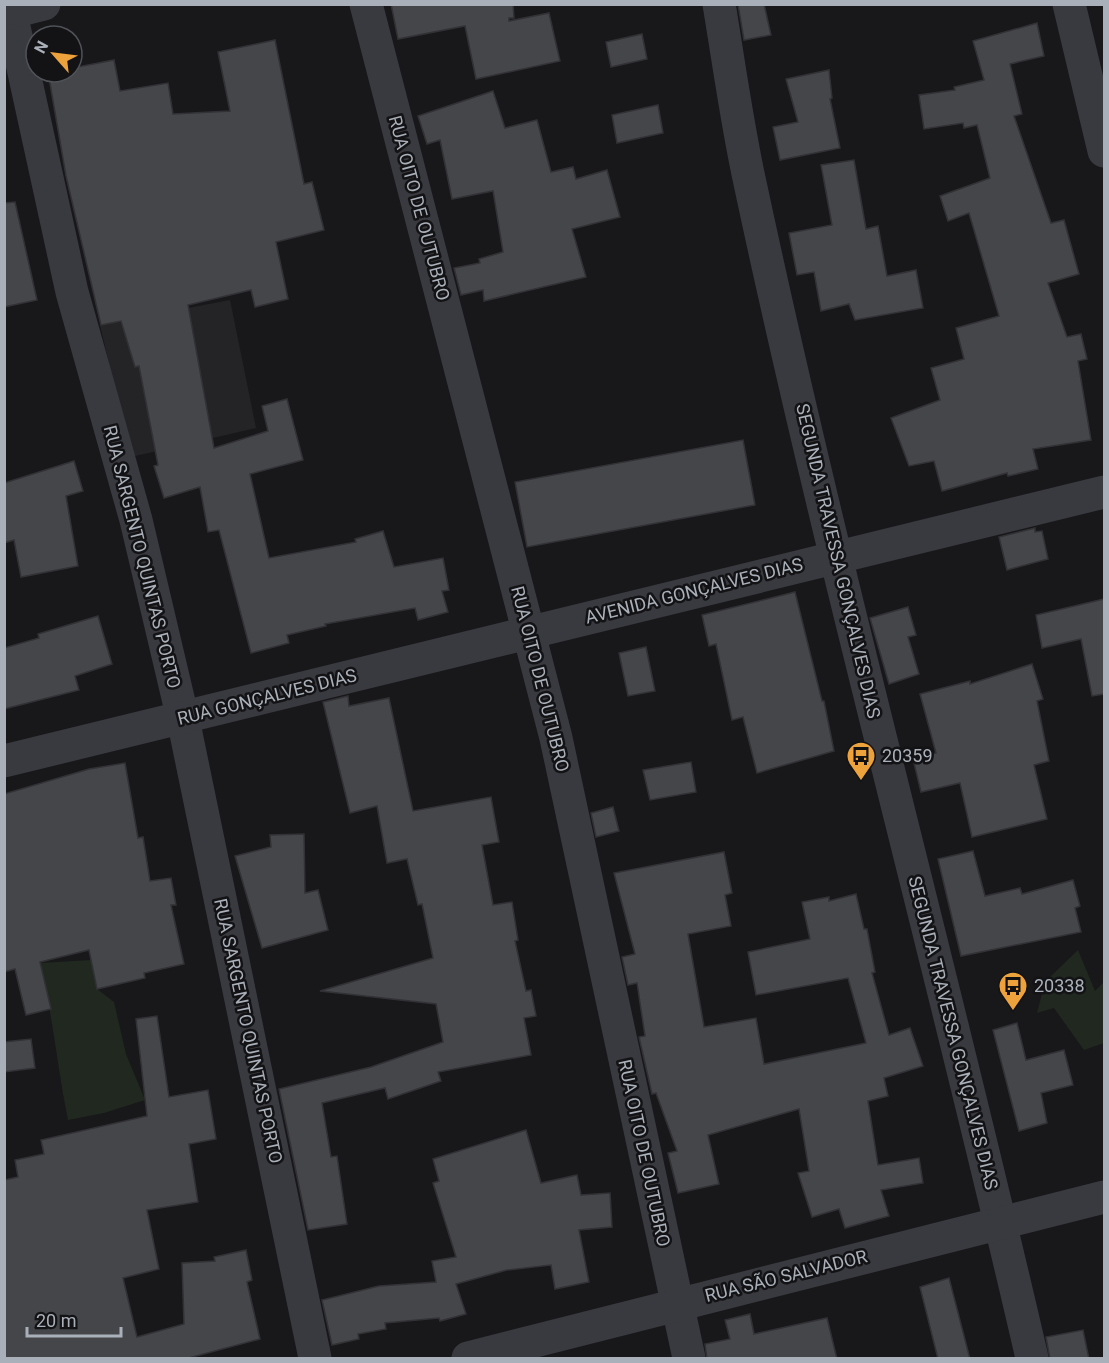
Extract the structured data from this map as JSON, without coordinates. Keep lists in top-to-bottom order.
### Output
{
  "streets": {
    "street": [
      "RUA OITO DE OUTUBRO",
      "RUA SARGENTO QUINTAS PORTO",
      "SEGUNDA TRAVESSA GONÇALVES DIAS",
      "AVENIDA GONÇALVES DIAS",
      "RUA GONÇALVES DIAS",
      "RUA SÃO SALVADOR"
    ]
  },
  "crossings": [
    ["RUA OITO DE OUTUBRO", "AVENIDA GONÇALVES DIAS"],
    ["RUA OITO DE OUTUBRO", "RUA GONÇALVES DIAS"],
    ["RUA OITO DE OUTUBRO", "RUA SÃO SALVADOR"],
    ["RUA SARGENTO QUINTAS PORTO", "RUA GONÇALVES DIAS"],
    ["SEGUNDA TRAVESSA GONÇALVES DIAS", "AVENIDA GONÇALVES DIAS"],
    ["SEGUNDA TRAVESSA GONÇALVES DIAS", "RUA SÃO SALVADOR"],
    ["AVENIDA GONÇALVES DIAS", "RUA GONÇALVES DIAS"]
  ],
  "places": {
    "bus stop": ["20359", "20338"]
  },
  "scale_bar": "20 m",
  "north": "top left"
}
